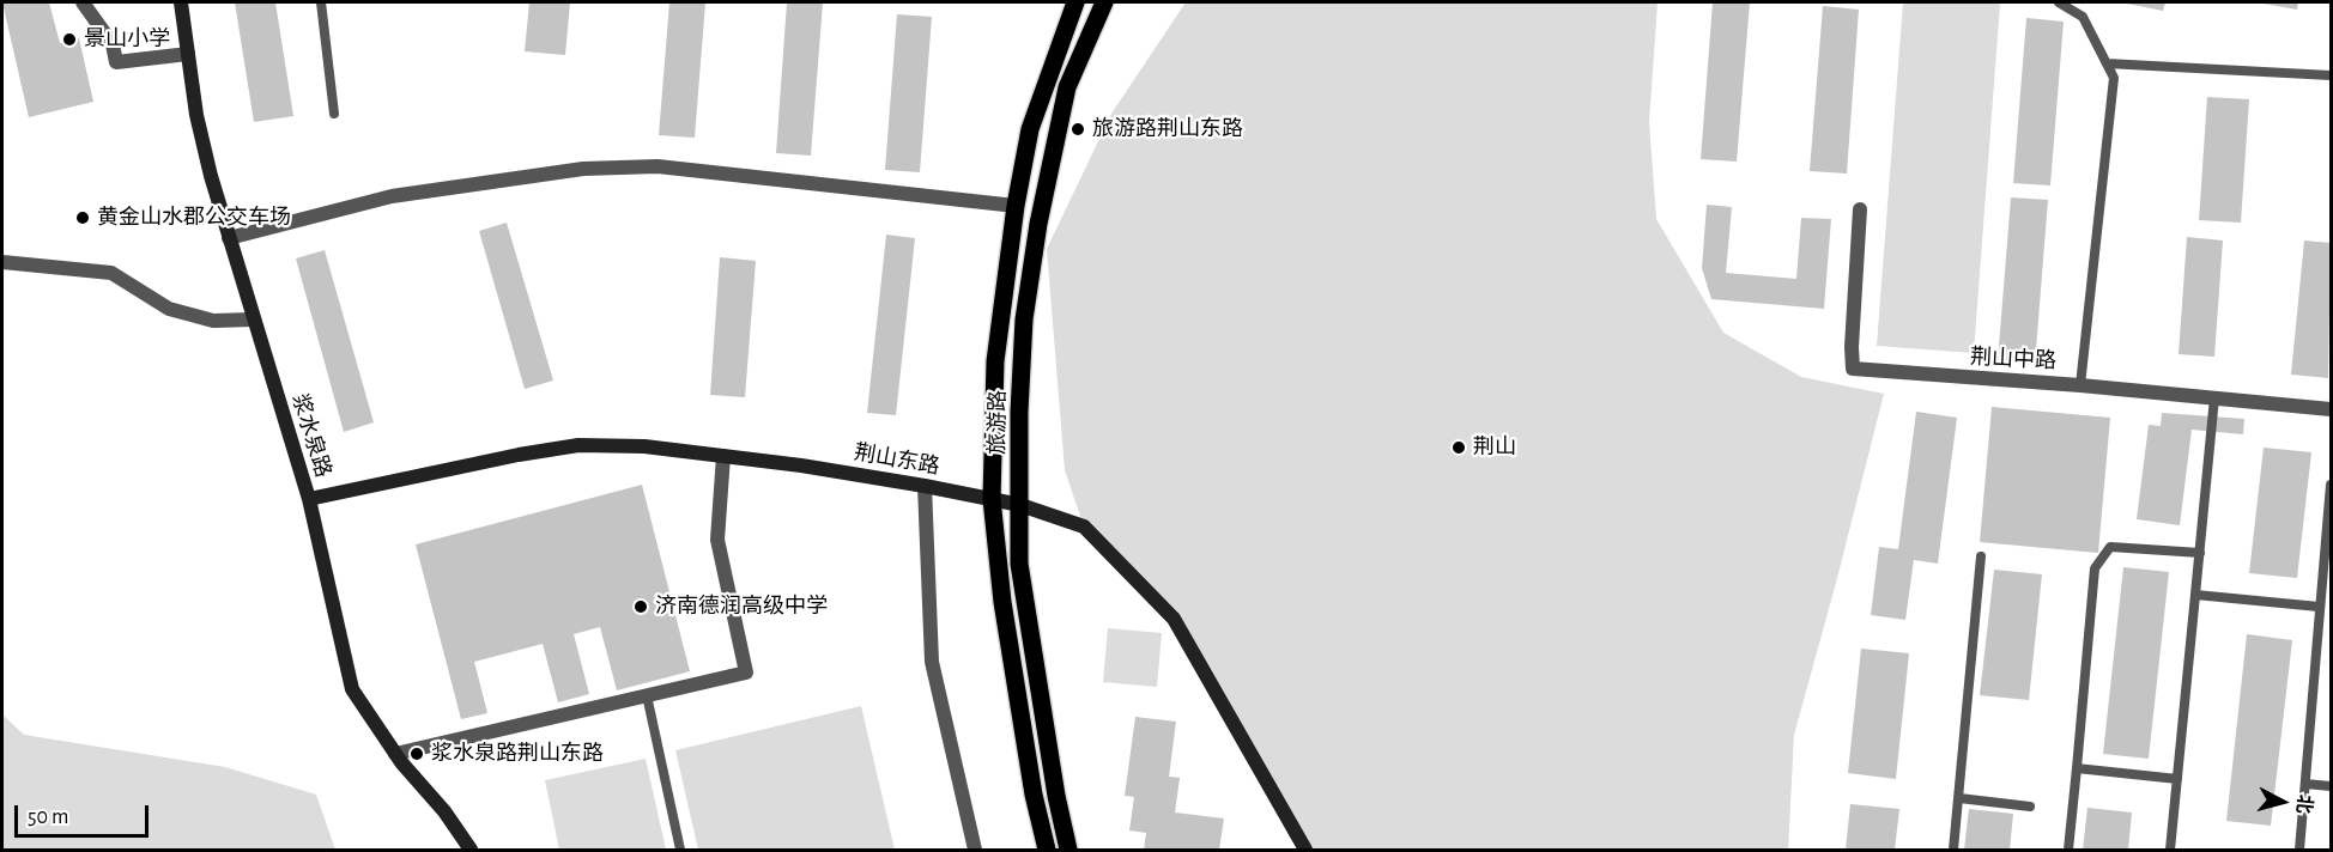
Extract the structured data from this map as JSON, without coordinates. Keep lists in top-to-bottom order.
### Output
{
  "streets": {
    "main road": ["旅游路"],
    "street": ["荆山中路", "浆水泉路", "荆山东路"]
  },
  "crossings": [
    ["旅游路", "荆山东路"],
    ["浆水泉路", "荆山东路"]
  ],
  "places": [
    "景山小学",
    "旅游路荆山东路",
    "黄金山水郡公交车场",
    "荆山",
    "济南德润高级中学",
    "浆水泉路荆山东路"
  ],
  "scale_bar": "50 m",
  "north": "right"
}
